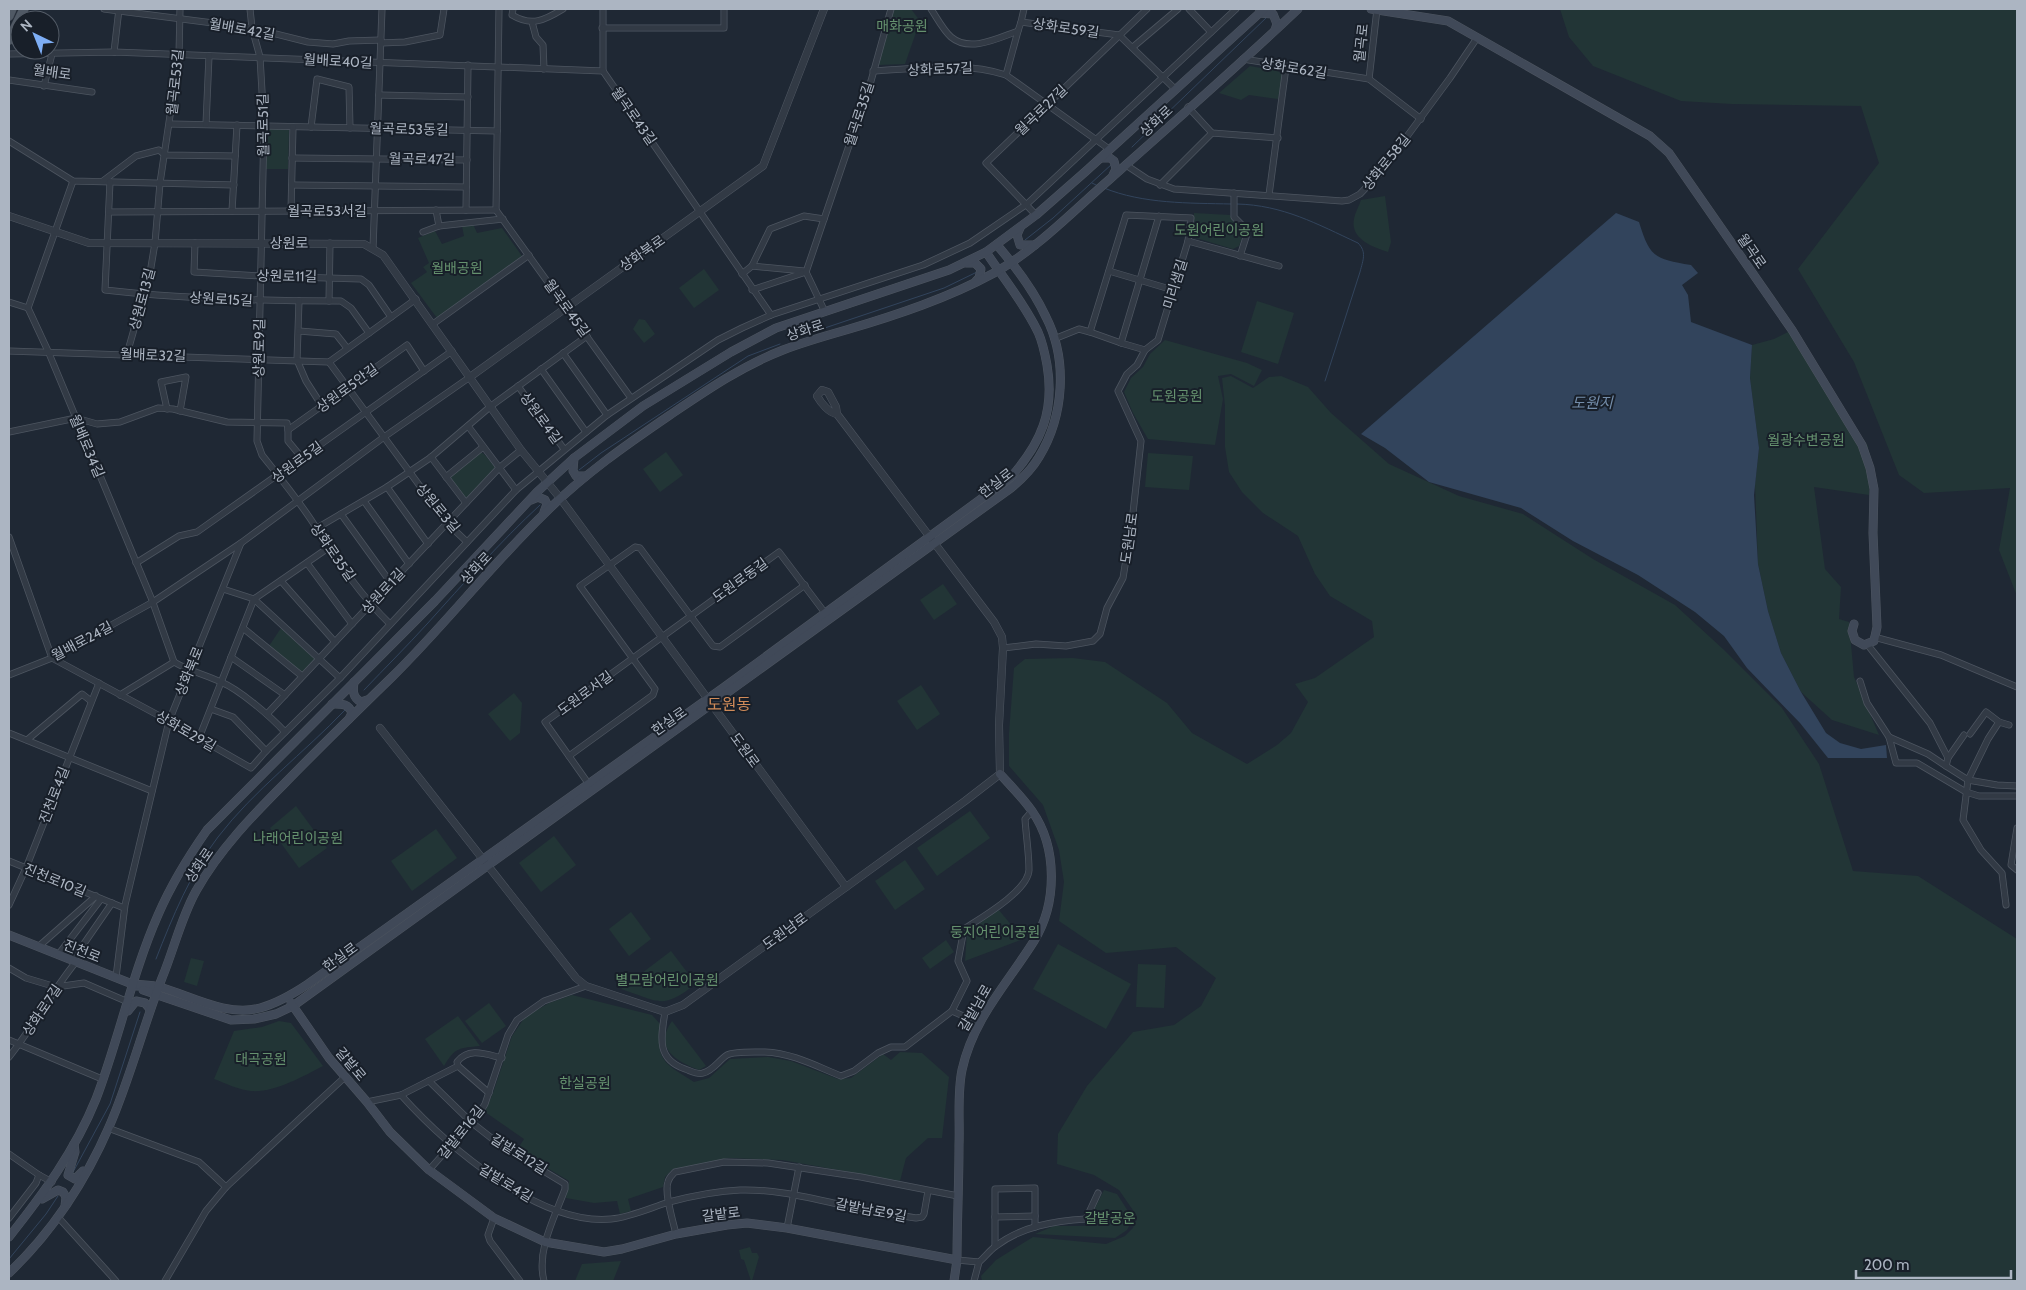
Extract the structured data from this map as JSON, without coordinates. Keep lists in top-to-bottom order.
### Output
{
  "streets": {
    "main road": [
      "월곡로",
      "상화로",
      "한실로",
      "진천로",
      "갈밭남로",
      "갈밭로"
    ],
    "street": [
      "상화로59길",
      "월배로42길",
      "월배로40길",
      "상화로62길",
      "상화로57길",
      "월배로",
      "월곡로53길",
      "월곡로27길",
      "월곡로35길",
      "월곡로43길",
      "월곡로51길",
      "월곡로53동길",
      "월곡로47길",
      "상화로58길",
      "월곡로53서길",
      "상원로",
      "상화북로",
      "상원로11길",
      "미리샘길",
      "상원로13길",
      "상원로15길",
      "월곡로45길",
      "상원로9길",
      "월배로32길",
      "상원로5안길",
      "상원로4길",
      "월배로34길",
      "상원로5길",
      "상원로3길",
      "도원남로",
      "상화로35길",
      "도원로동길",
      "상원로1길",
      "월배로24길",
      "도원로서길",
      "상화로29길",
      "도원로",
      "진천로4길",
      "진천로10길",
      "상화로7길",
      "갈밭로16길",
      "갈밭로12길",
      "갈밭로4길",
      "갈밭남로9길"
    ]
  },
  "crossings": [
    ["상화로59길", "월곡로27길"],
    ["상화로59길", "상화로"],
    ["월배로42길", "월곡로53길"],
    ["월배로42길", "월곡로51길"],
    ["월배로42길", "월곡로47길"],
    ["월곡로", "상화로62길"],
    ["월곡로", "상화로58길"],
    ["월배로40길", "월곡로53길"],
    ["월배로40길", "월곡로43길"],
    ["월배로40길", "월곡로51길"],
    ["월배로40길", "월곡로47길"],
    ["상화로62길", "상화로"],
    ["상화로62길", "상화로58길"],
    ["상화로57길", "월곡로27길"],
    ["상화로57길", "월곡로35길"],
    ["상화로57길", "상화로"],
    ["월곡로53길", "월곡로53동길"],
    ["월곡로53길", "월곡로53서길"],
    ["월곡로53길", "상원로"],
    ["월곡로53길", "상원로13길"],
    ["월곡로27길", "상화로"],
    ["월곡로43길", "상화북로"],
    ["상화로", "상화로58길"],
    ["상화로", "한실로"],
    ["상화로", "도원로"],
    ["상화로", "진천로"],
    ["월곡로51길", "월곡로53동길"],
    ["월곡로51길", "월곡로53서길"],
    ["월곡로51길", "상원로"],
    ["월곡로51길", "상원로9길"],
    ["월곡로53동길", "월곡로47길"],
    ["월곡로53동길", "월곡로53서길"],
    ["월곡로47길", "월곡로53서길"],
    ["월곡로47길", "상원로"],
    ["월곡로53서길", "월곡로45길"],
    ["상원로", "상원로11길"],
    ["상원로", "상원로13길"],
    ["상원로", "상원로15길"],
    ["상원로", "상원로9길"],
    ["상화북로", "월곡로45길"],
    ["상화북로", "상원로9길"],
    ["상화북로", "상화로35길"],
    ["상화북로", "월배로24길"],
    ["상화북로", "상화로29길"],
    ["상화북로", "진천로10길"],
    ["상화북로", "진천로"],
    ["상원로11길", "상원로9길"],
    ["미리샘길", "도원남로"],
    ["상원로13길", "상원로15길"],
    ["상원로13길", "월배로32길"],
    ["상원로15길", "상원로9길"],
    ["월곡로45길", "상원로4길"],
    ["상원로9길", "월배로32길"],
    ["상원로9길", "상원로5길"],
    ["상원로9길", "상화로35길"],
    ["월배로32길", "월배로34길"],
    ["상원로5안길", "상원로5길"],
    ["상원로4길", "상원로3길"],
    ["월배로34길", "상원로5길"],
    ["월배로34길", "월배로24길"],
    ["한실로", "도원로동길"],
    ["한실로", "도원로서길"],
    ["한실로", "도원로"],
    ["한실로", "진천로"],
    ["한실로", "갈밭로"],
    ["상원로3길", "상화로35길"],
    ["상원로3길", "상원로1길"],
    ["도원남로", "도원로"],
    ["도원남로", "갈밭남로"],
    ["상화로35길", "상원로1길"],
    ["도원로동길", "도원로서길"],
    ["도원로동길", "도원로"],
    ["월배로24길", "상화로29길"],
    ["도원로서길", "도원로"],
    ["상화로29길", "진천로4길"],
    ["진천로4길", "진천로10길"],
    ["진천로10길", "진천로"],
    ["진천로", "상화로7길"],
    ["갈밭남로", "갈밭로"],
    ["갈밭로", "갈밭로16길"],
    ["갈밭로", "갈밭로12길"],
    ["갈밭로16길", "갈밭로12길"],
    ["갈밭로16길", "갈밭로4길"],
    ["갈밭로12길", "갈밭로4길"],
    ["갈밭로4길", "갈밭남로9길"]
  ],
  "districts": ["도원동"],
  "water": ["도원지"],
  "parks": [
    "매화공원",
    "도원어린이공원",
    "월배공원",
    "도원공원",
    "월광수변공원",
    "나래어린이공원",
    "둥지어린이공원",
    "별모람어린이공원",
    "대곡공원",
    "한실공원",
    "갈밭공운"
  ],
  "scale_bar": "200 m",
  "north": "top left"
}
